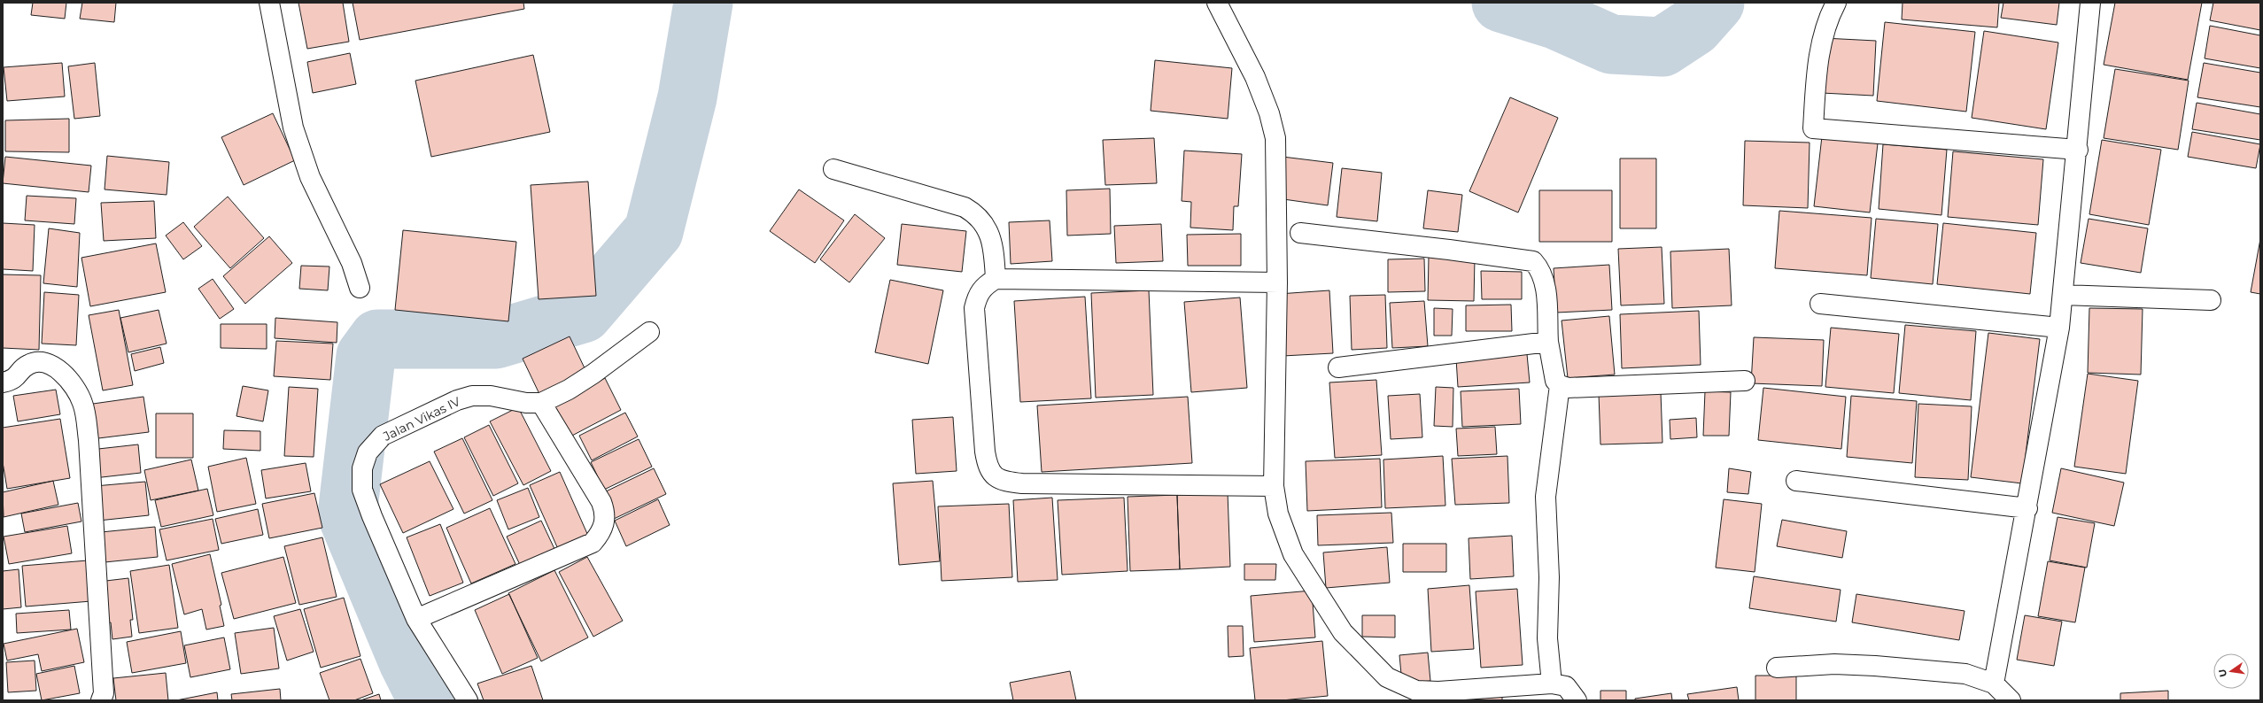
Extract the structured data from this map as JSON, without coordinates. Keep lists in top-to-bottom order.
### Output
{
  "streets": {
    "street": ["Jalan Vikas IV"]
  },
  "north": "left"
}
